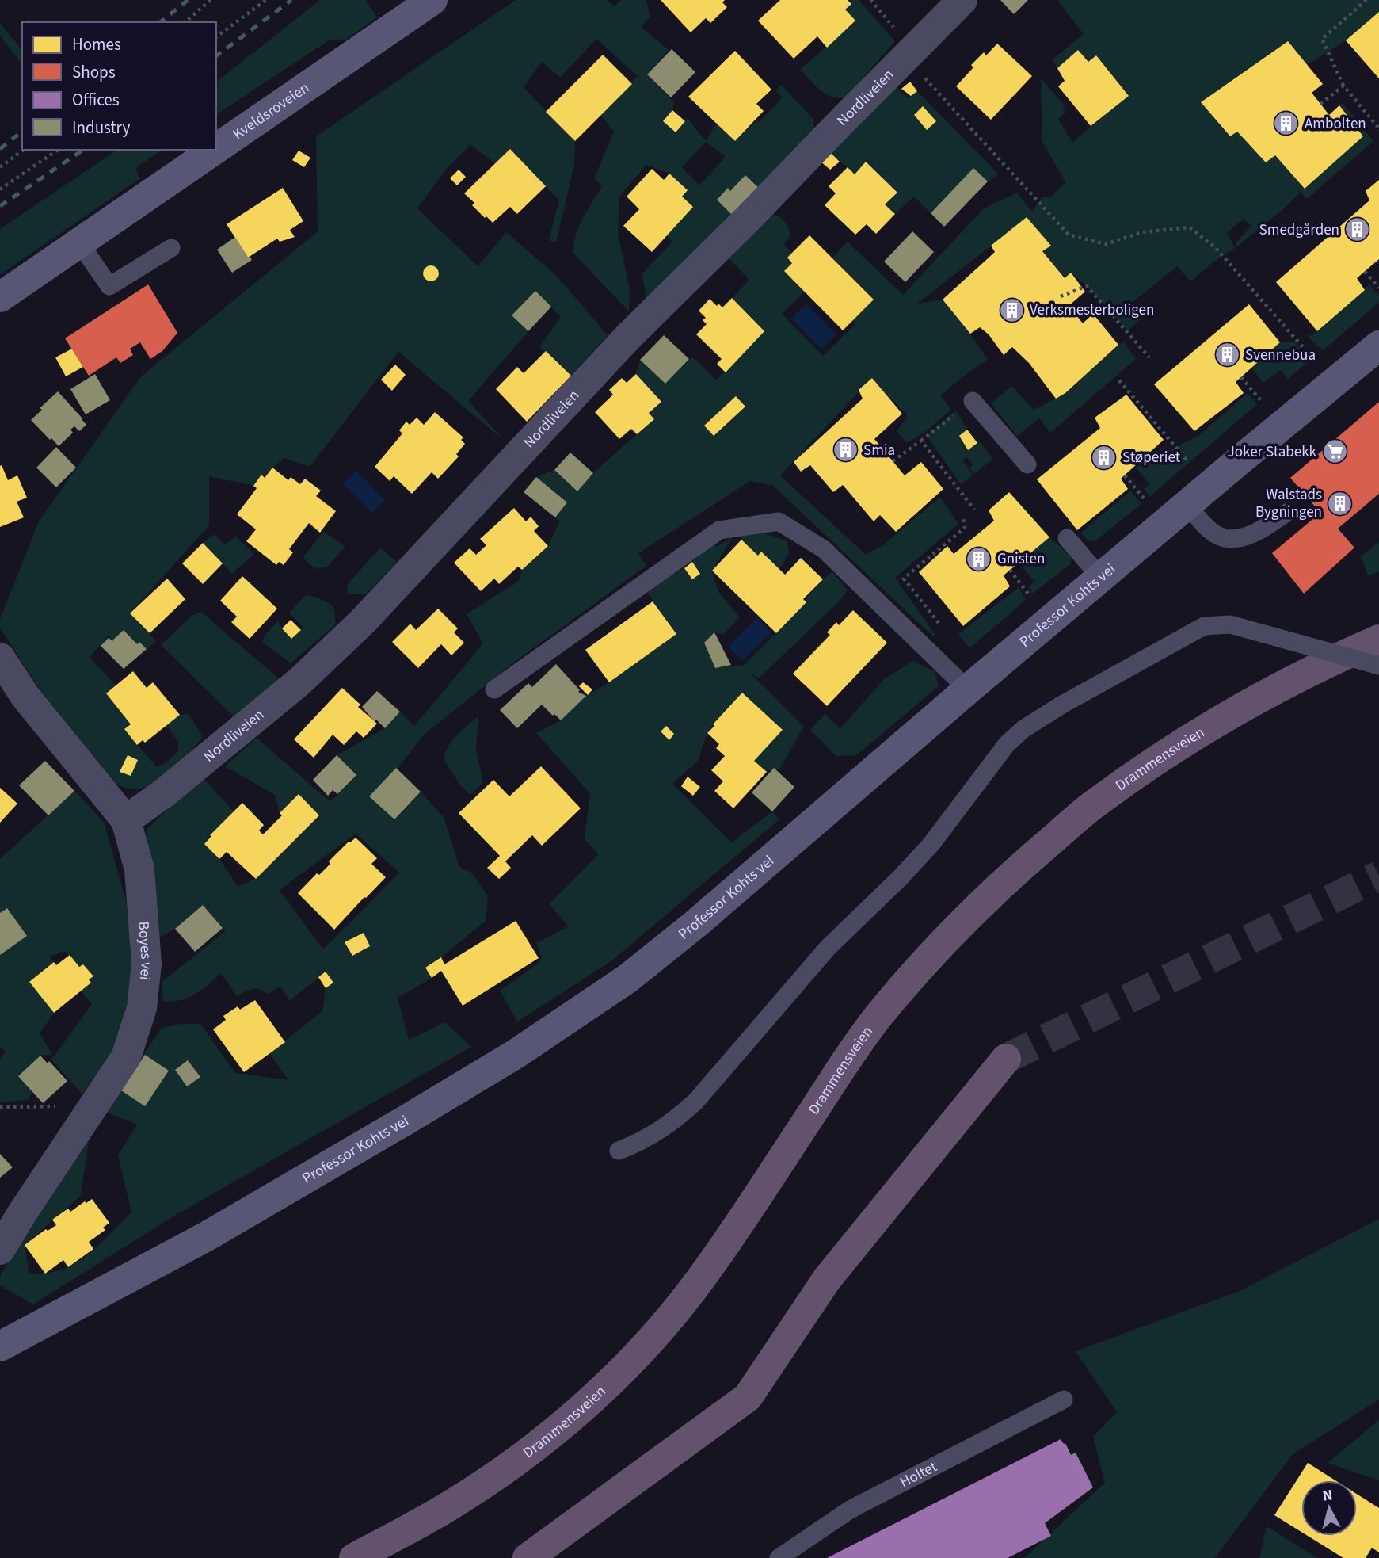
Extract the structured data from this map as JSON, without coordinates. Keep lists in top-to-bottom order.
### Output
{
  "streets": {
    "highway": ["Drammensveien"],
    "main road": ["Kveldsroveien", "Professor Kohts vei"],
    "street": ["Nordliveien", "Boyes vei"],
    "lane": ["Holtet"]
  },
  "crossings": [
    ["Nordliveien", "Boyes vei"]
  ],
  "places": {
    "building": [
      "Ambolten",
      "Smedgården",
      "Verksmesterboligen",
      "Svennebua",
      "Smia",
      "Støperiet",
      "Walstads Bygningen",
      "Gnisten"
    ],
    "supermarket": ["Joker Stabekk"]
  },
  "legend": [
    "Homes",
    "Shops",
    "Offices",
    "Industry"
  ],
  "north": "top"
}
